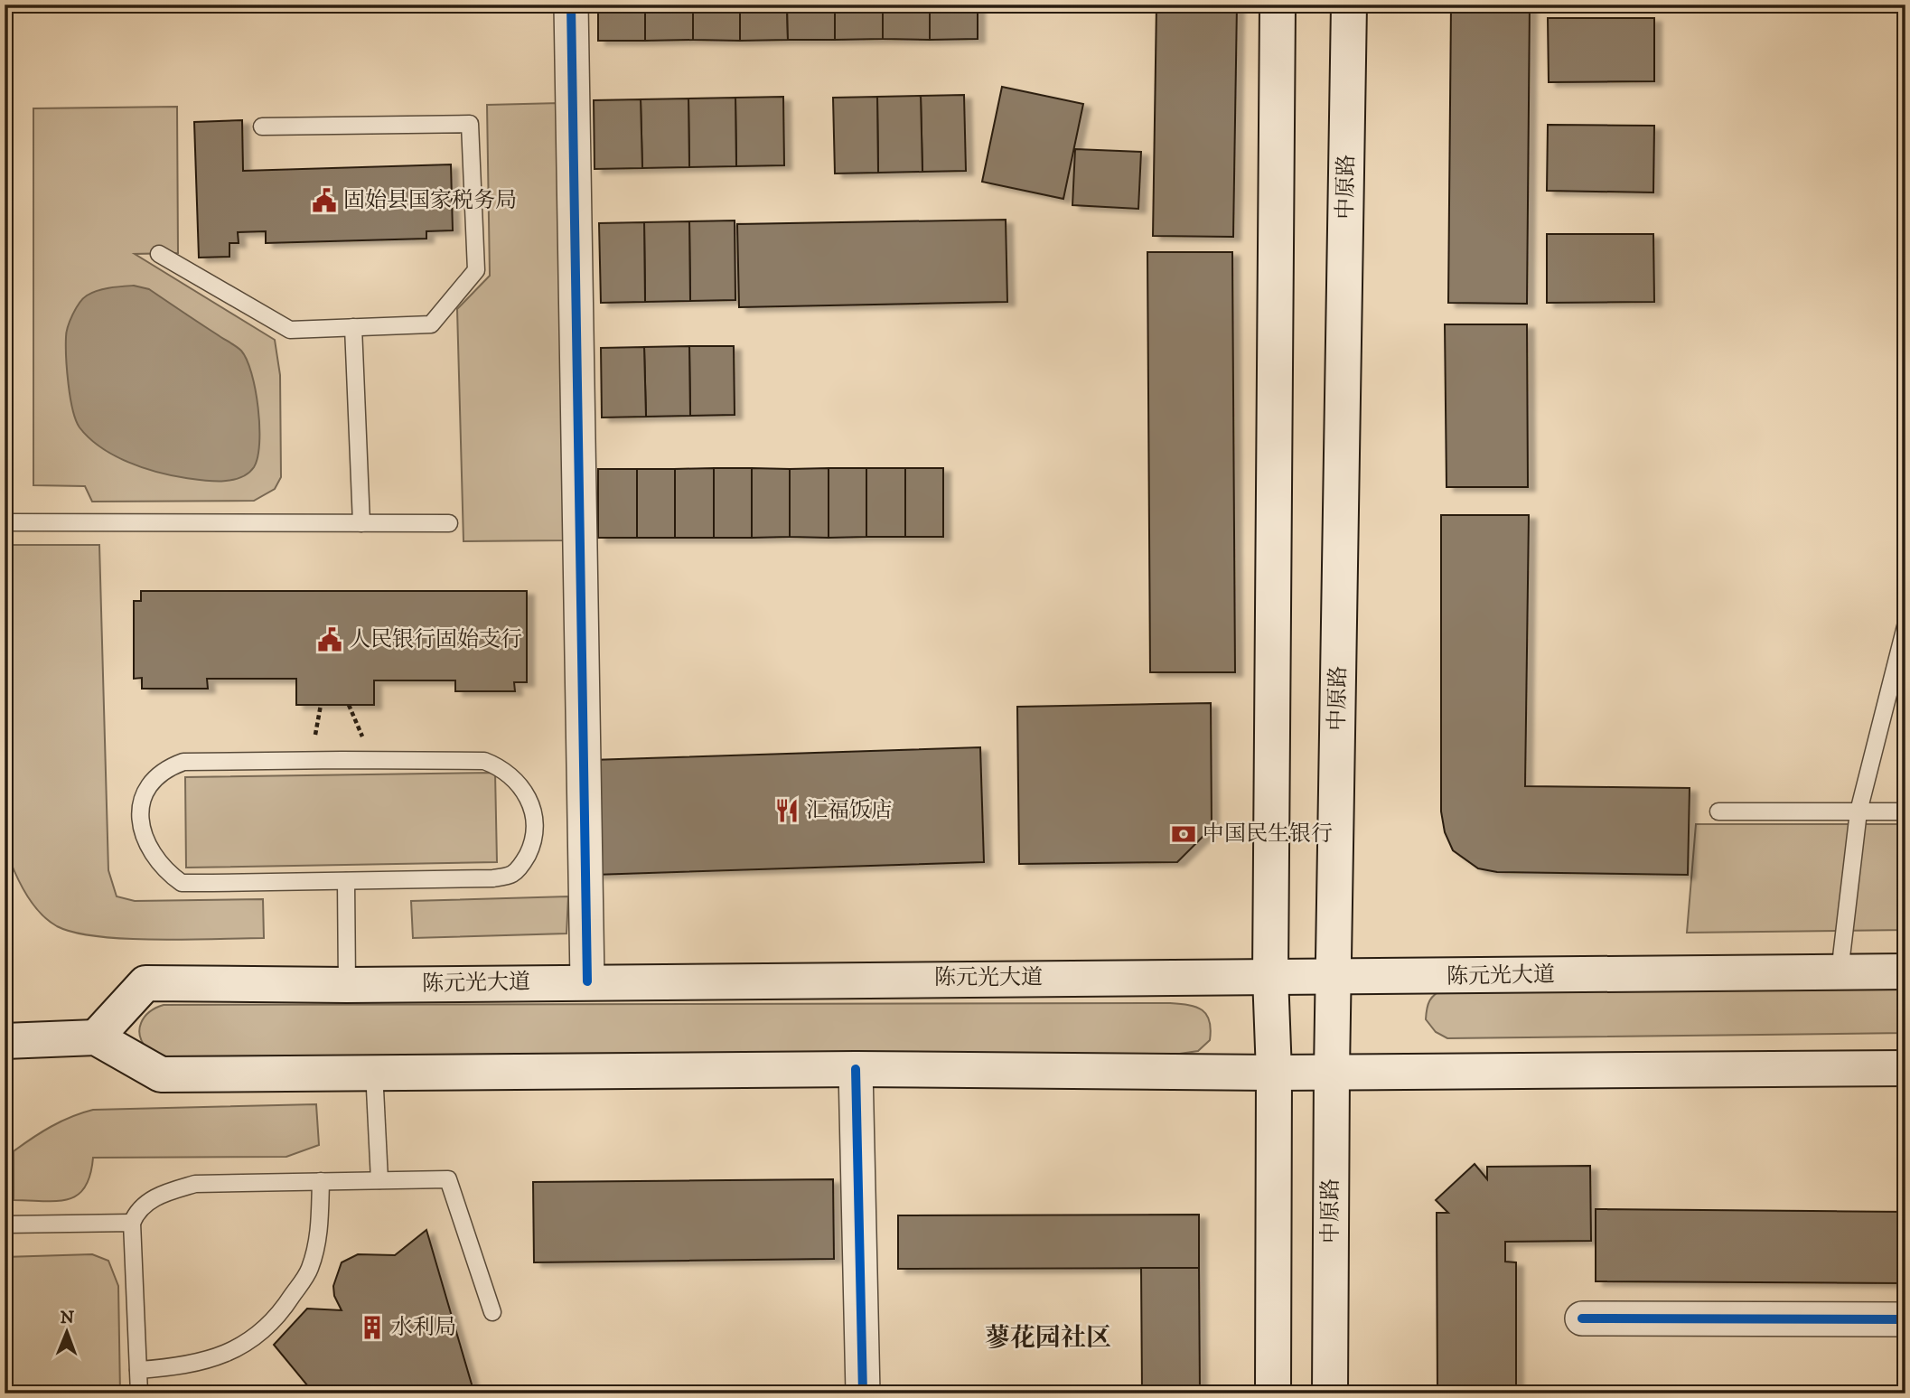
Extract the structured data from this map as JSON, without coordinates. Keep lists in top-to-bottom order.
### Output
{
  "streets": {
    "main road": ["中原路", "陈元光大道"]
  },
  "crossings": [
    ["中原路", "陈元光大道"]
  ],
  "districts": ["蓼花园社区"],
  "places": {
    "public building": ["固始县国家税务局", "人民银行固始支行"],
    "restaurant": ["汇福饭店"],
    "bank": ["中国民生银行"],
    "building": ["水利局"]
  },
  "north": "top"
}
